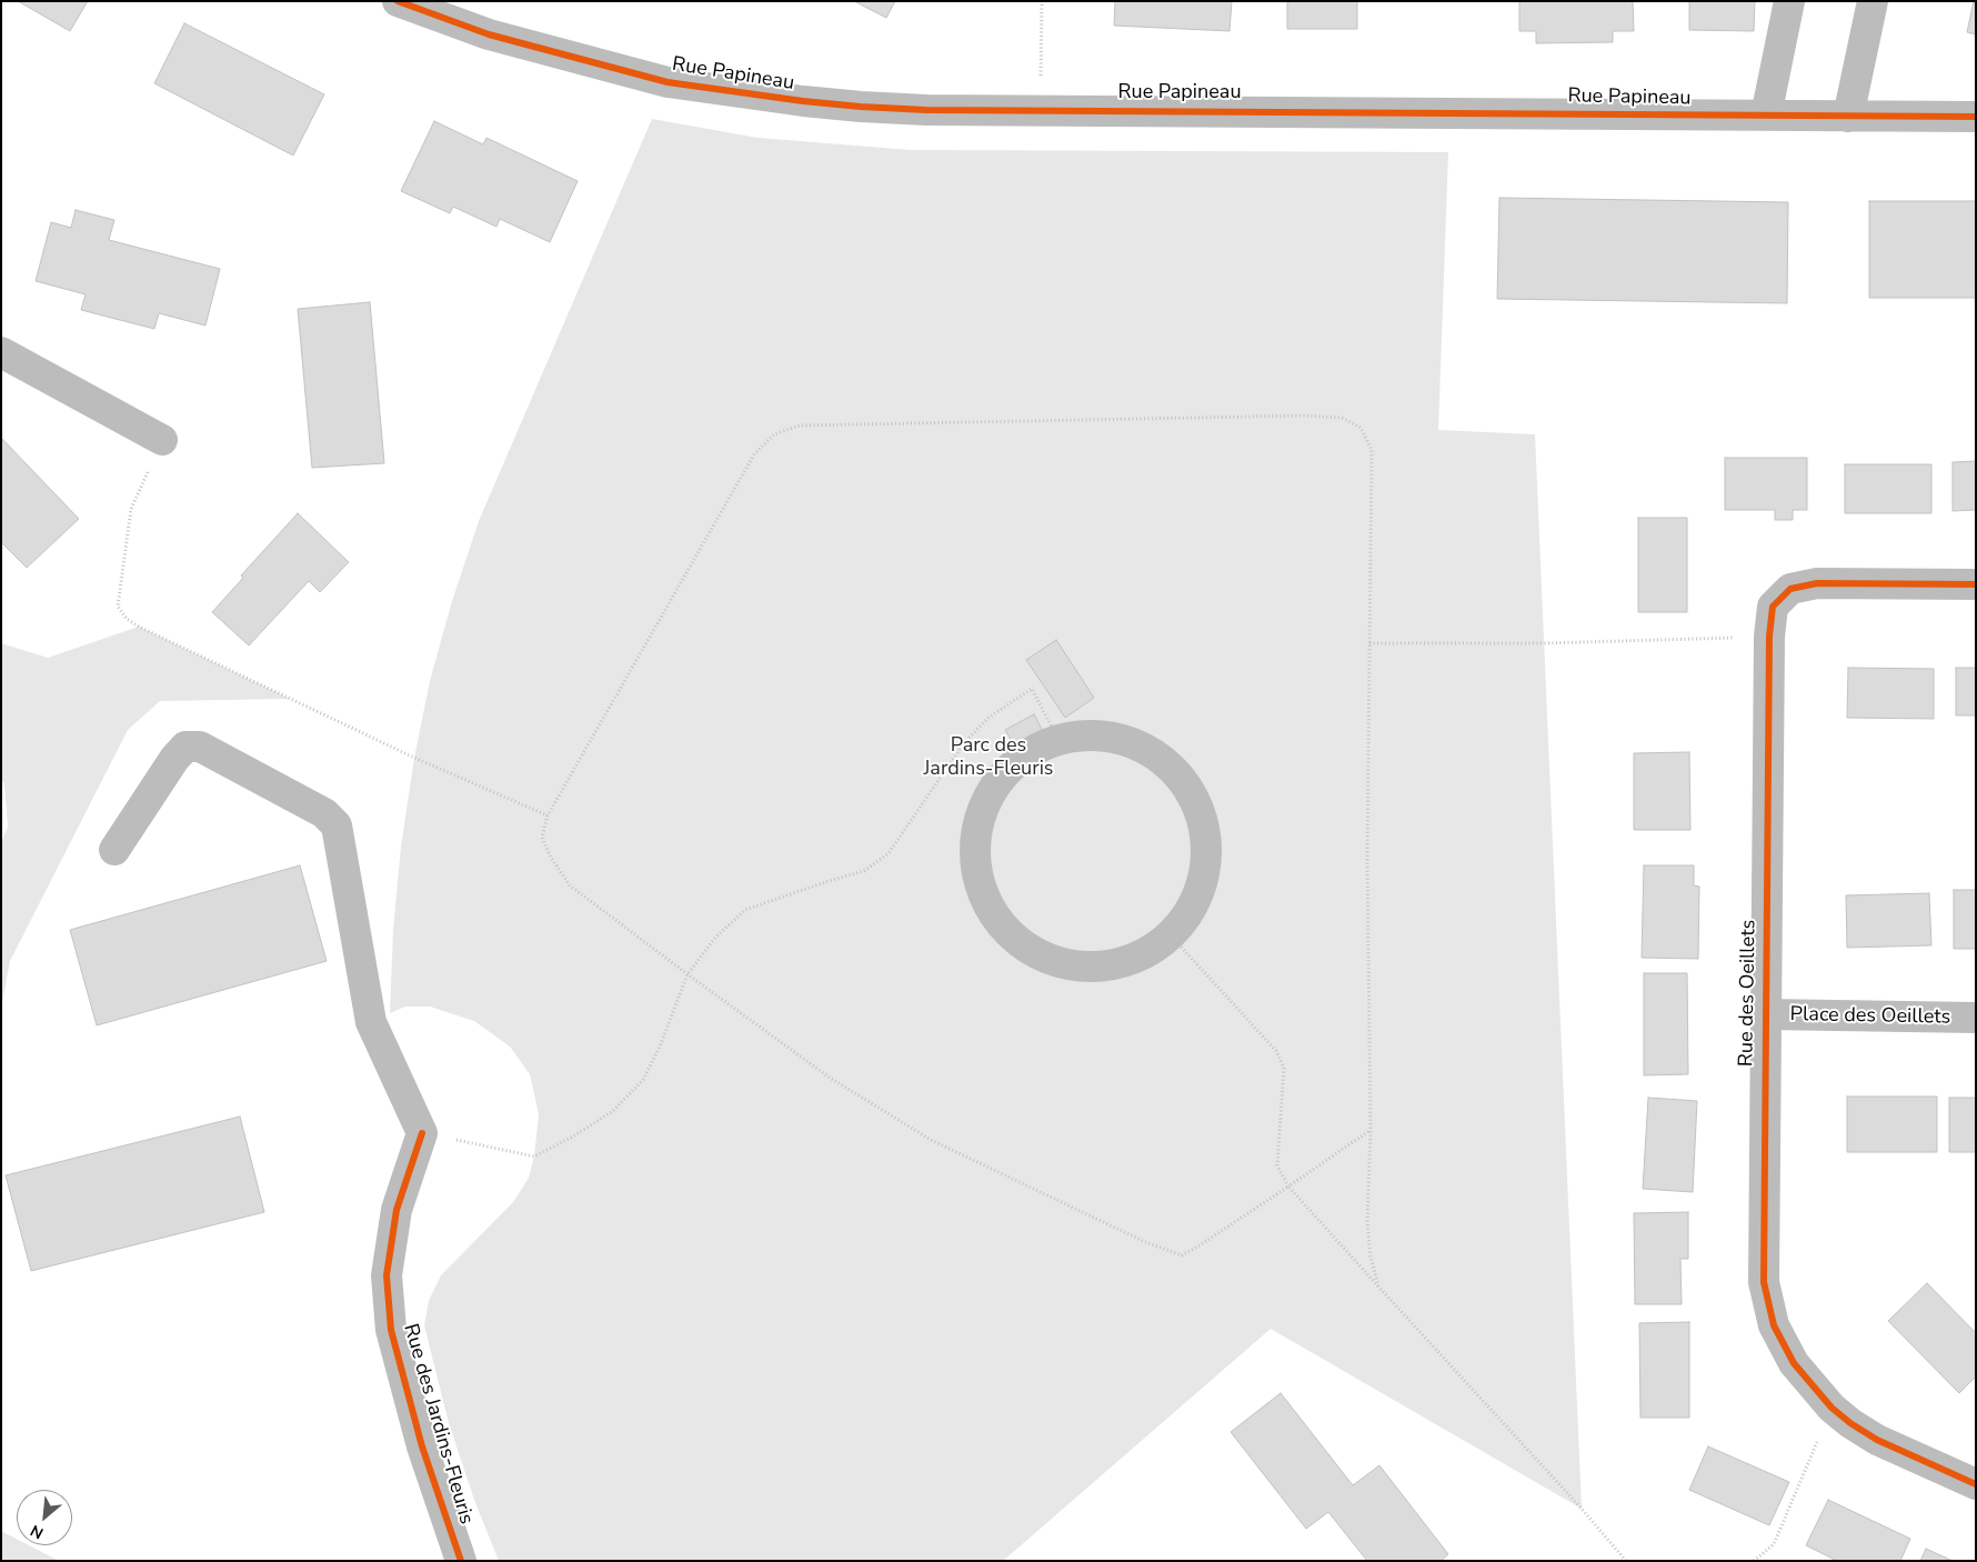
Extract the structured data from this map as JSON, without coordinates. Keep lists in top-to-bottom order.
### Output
{
  "streets": {
    "street": [
      "Rue Papineau",
      "Rue des Oeillets",
      "Place des Oeillets",
      "Rue des Jardins-Fleuris"
    ]
  },
  "crossings": [
    ["Rue des Oeillets", "Place des Oeillets"]
  ],
  "parks": ["Parc des Jardins-Fleuris"],
  "north": "bottom left"
}
